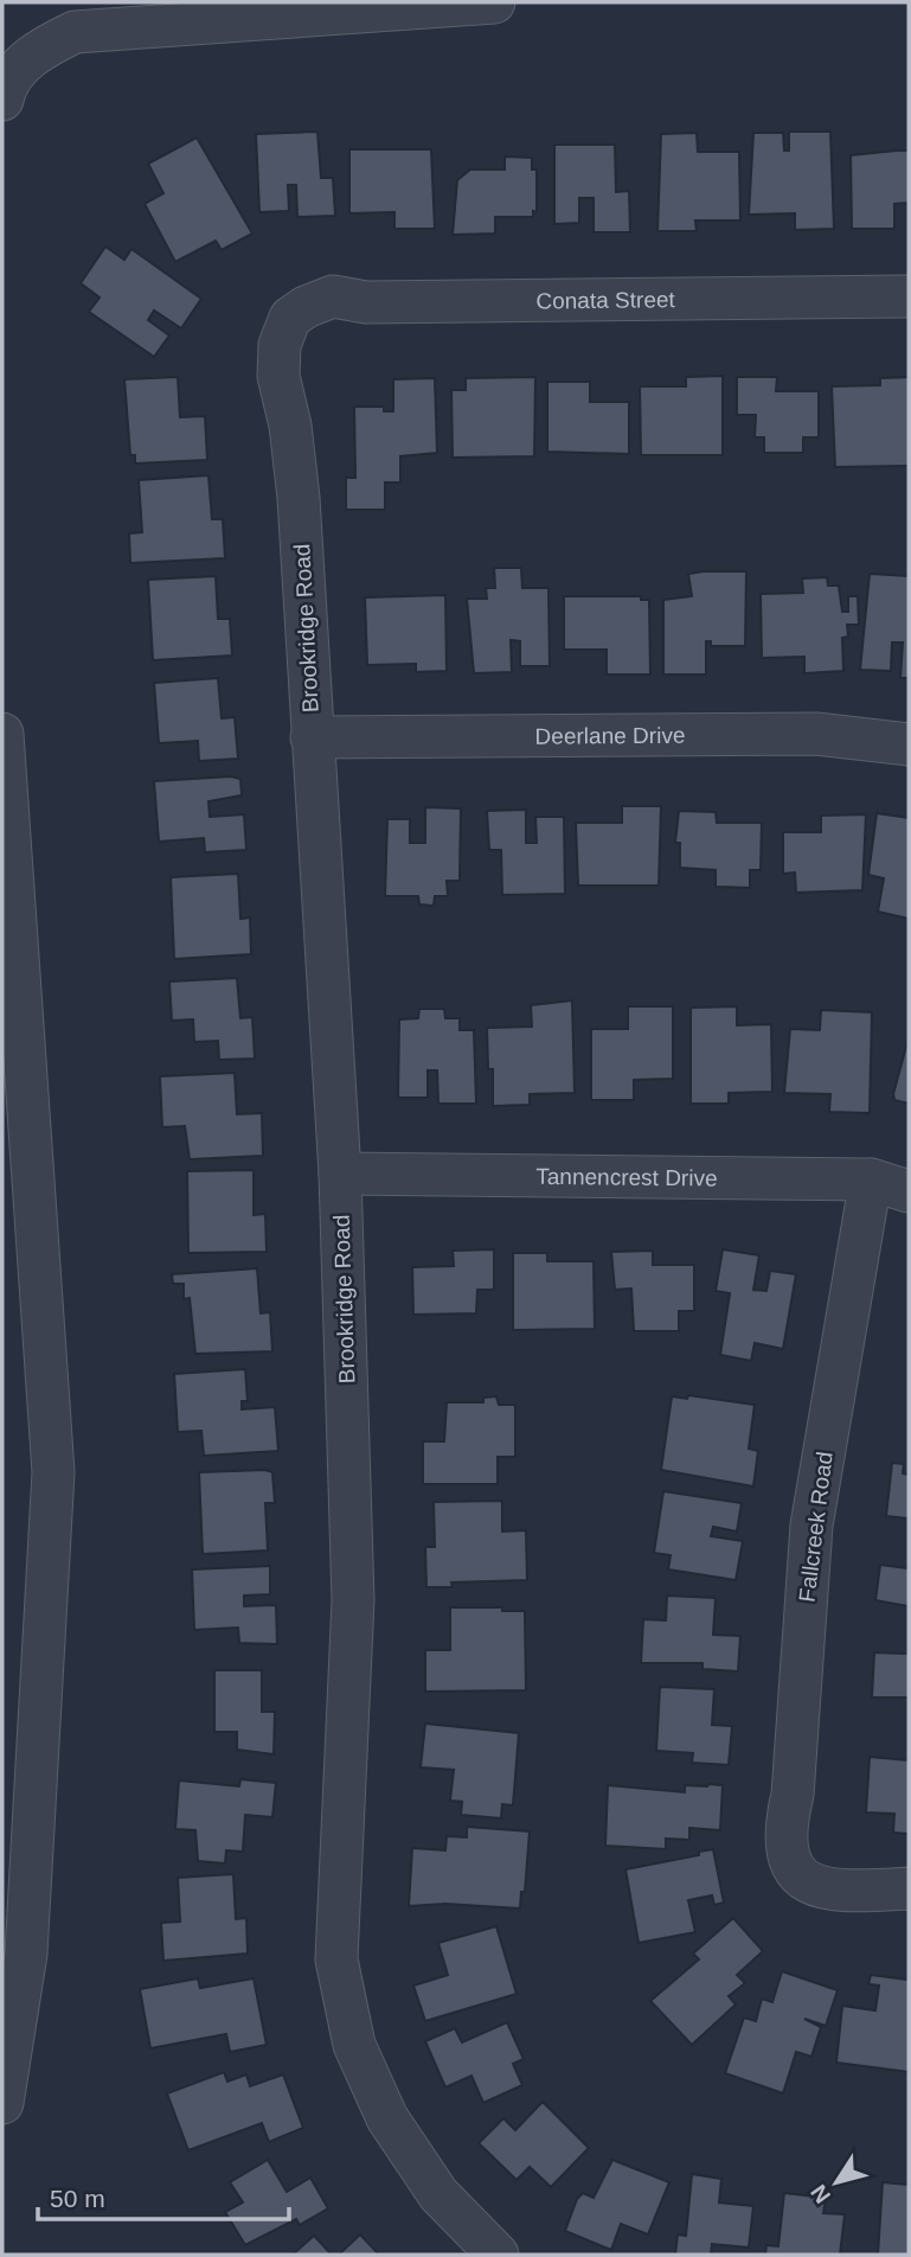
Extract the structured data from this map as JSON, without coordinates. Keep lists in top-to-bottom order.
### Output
{
  "streets": {
    "street": [
      "Conata Street",
      "Brookridge Road",
      "Deerlane Drive",
      "Tannencrest Drive",
      "Fallcreek Road"
    ]
  },
  "crossings": [
    ["Conata Street", "Brookridge Road"],
    ["Brookridge Road", "Deerlane Drive"],
    ["Brookridge Road", "Tannencrest Drive"],
    ["Tannencrest Drive", "Fallcreek Road"]
  ],
  "scale_bar": "50 m",
  "north": "bottom left"
}
